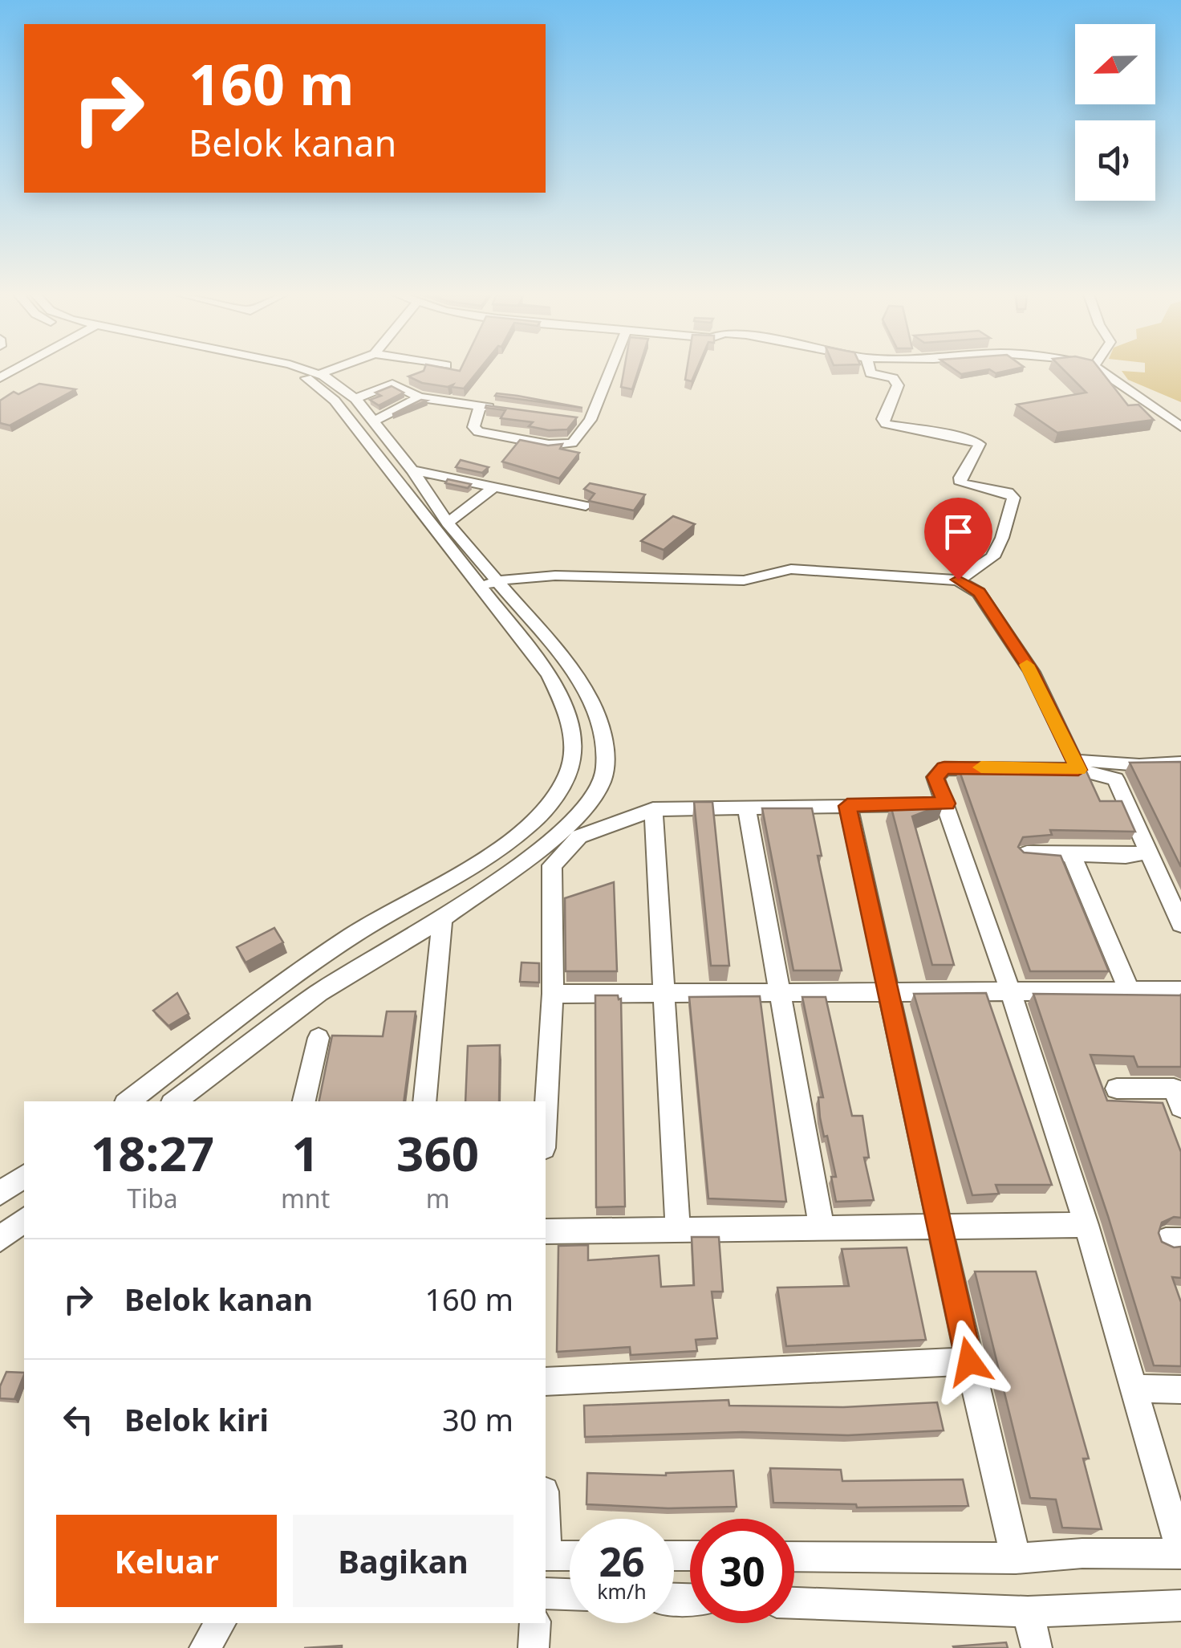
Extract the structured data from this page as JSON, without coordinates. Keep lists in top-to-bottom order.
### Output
{
  "north": "left",
  "page": {
    "turn": ["160 m", "Belok kanan"],
    "eta": [
      "18:27",
      "Tiba",
      "1",
      "mnt",
      "360",
      "m"
    ],
    "list": [
      {
        "name": "Belok kanan",
        "value": "160 m"
      },
      {
        "name": "Belok kiri",
        "value": "30 m"
      }
    ],
    "buttons": ["Keluar", "Bagikan"],
    "speed": "26 km/h",
    "limit": "30"
  }
}
